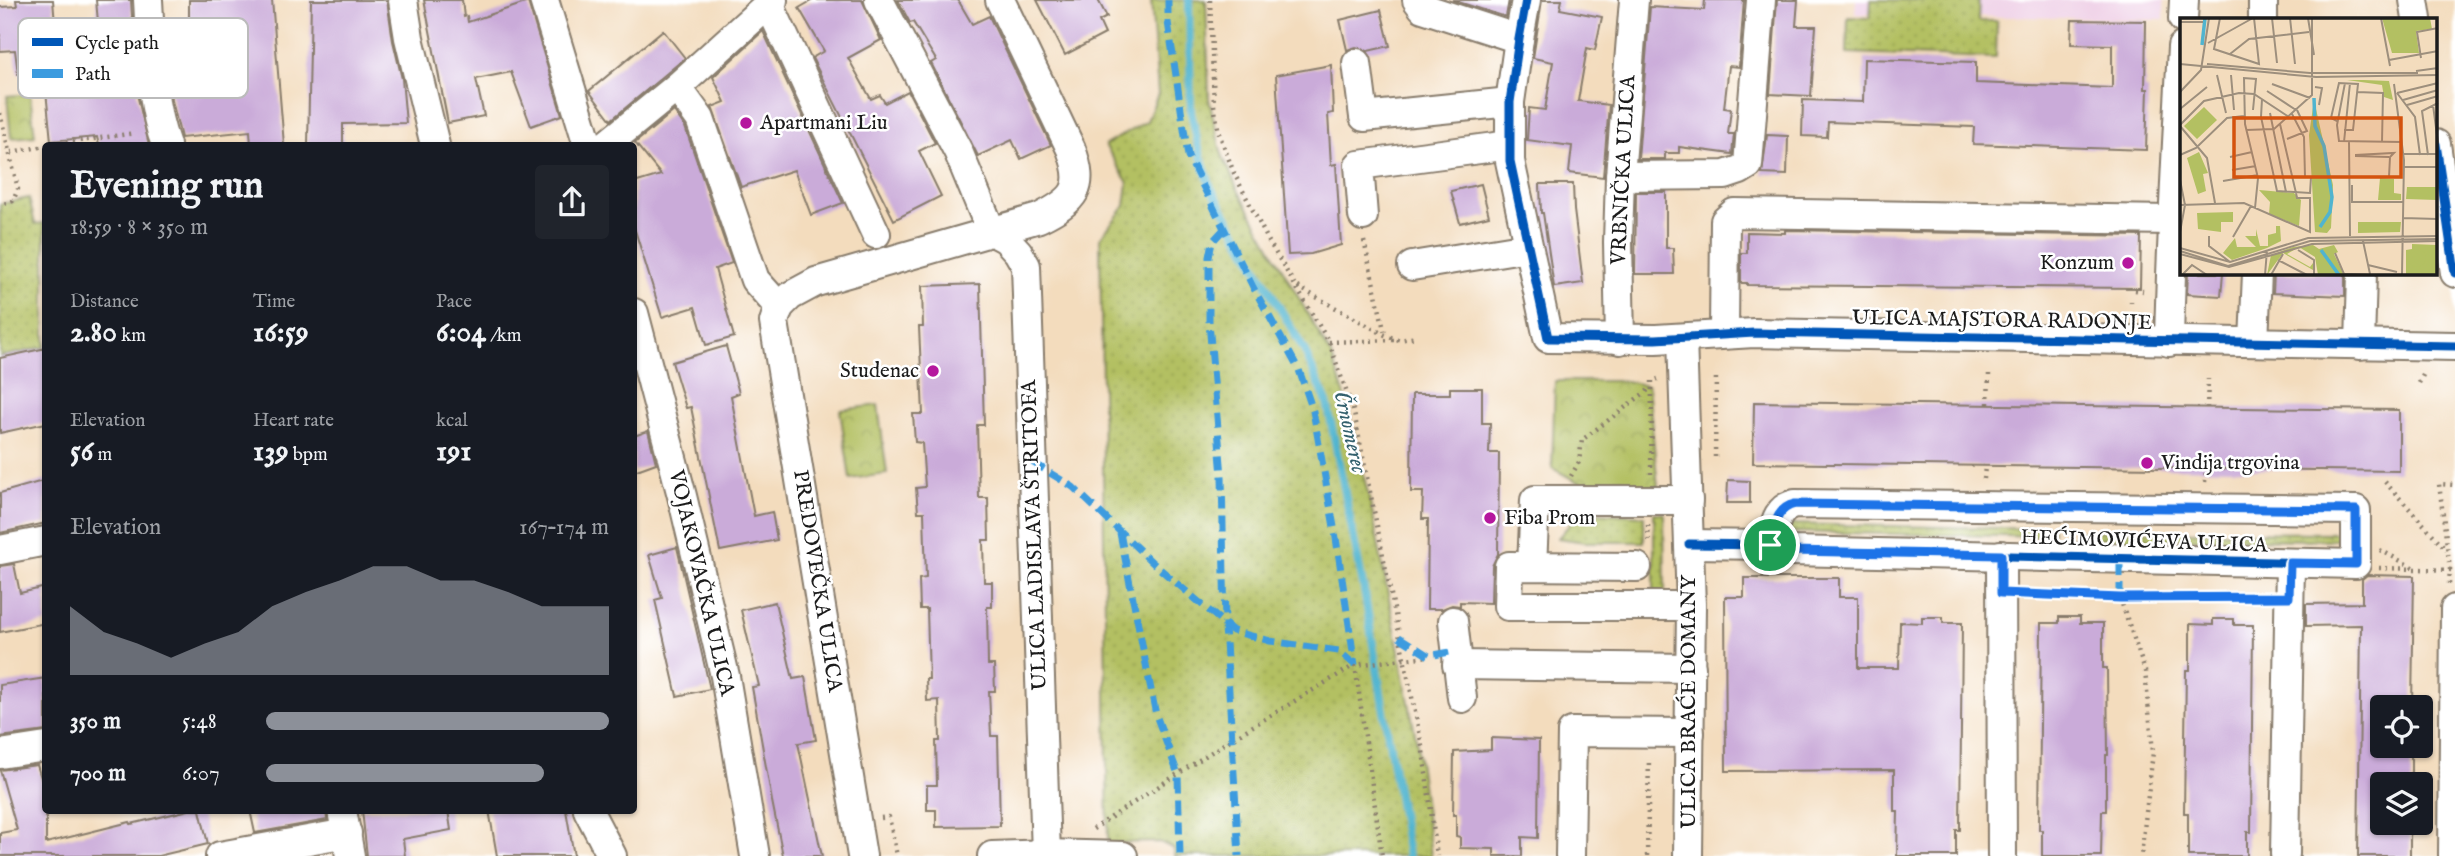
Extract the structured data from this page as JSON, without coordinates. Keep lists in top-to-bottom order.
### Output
{
  "streets": {
    "street": [
      "VRBNIČKA ULICA",
      "ULICA MAJSTORA RADONJE",
      "ULICA LADISLAVA ŠTRITOFA",
      "HEĆIMOVIĆEVA ULICA",
      "PREDOVEČKA ULICA",
      "VOJAKOVAČKA ULICA",
      "ULICA BRAĆE DOMANY"
    ]
  },
  "crossings": [
    ["VRBNIČKA ULICA", "ULICA MAJSTORA RADONJE"],
    ["ULICA MAJSTORA RADONJE", "ULICA BRAĆE DOMANY"],
    ["HEĆIMOVIĆEVA ULICA", "ULICA BRAĆE DOMANY"]
  ],
  "water": ["Črnomerec"],
  "places": [
    "Apartmani Liu",
    "Konzum",
    "Studenac",
    "Vindija trgovina",
    "Fiba Prom"
  ],
  "legend": ["Cycle path", "Path"],
  "page": {
    "heading": ["Evening run", "18:59 · 8 × 350 m"],
    "stats": [
      ["Distance", "2.80 km"],
      ["Time", "16:59"],
      ["Pace", "6:04 /km"],
      ["Elevation", "56 m"],
      ["Heart rate", "139 bpm"],
      ["kcal", "191"]
    ],
    "chart": ["Elevation", "167–174 m"],
    "list": [
      {
        "name": "350 m",
        "note": "5:48"
      },
      {
        "name": "700 m",
        "note": "6:07"
      }
    ]
  }
}
